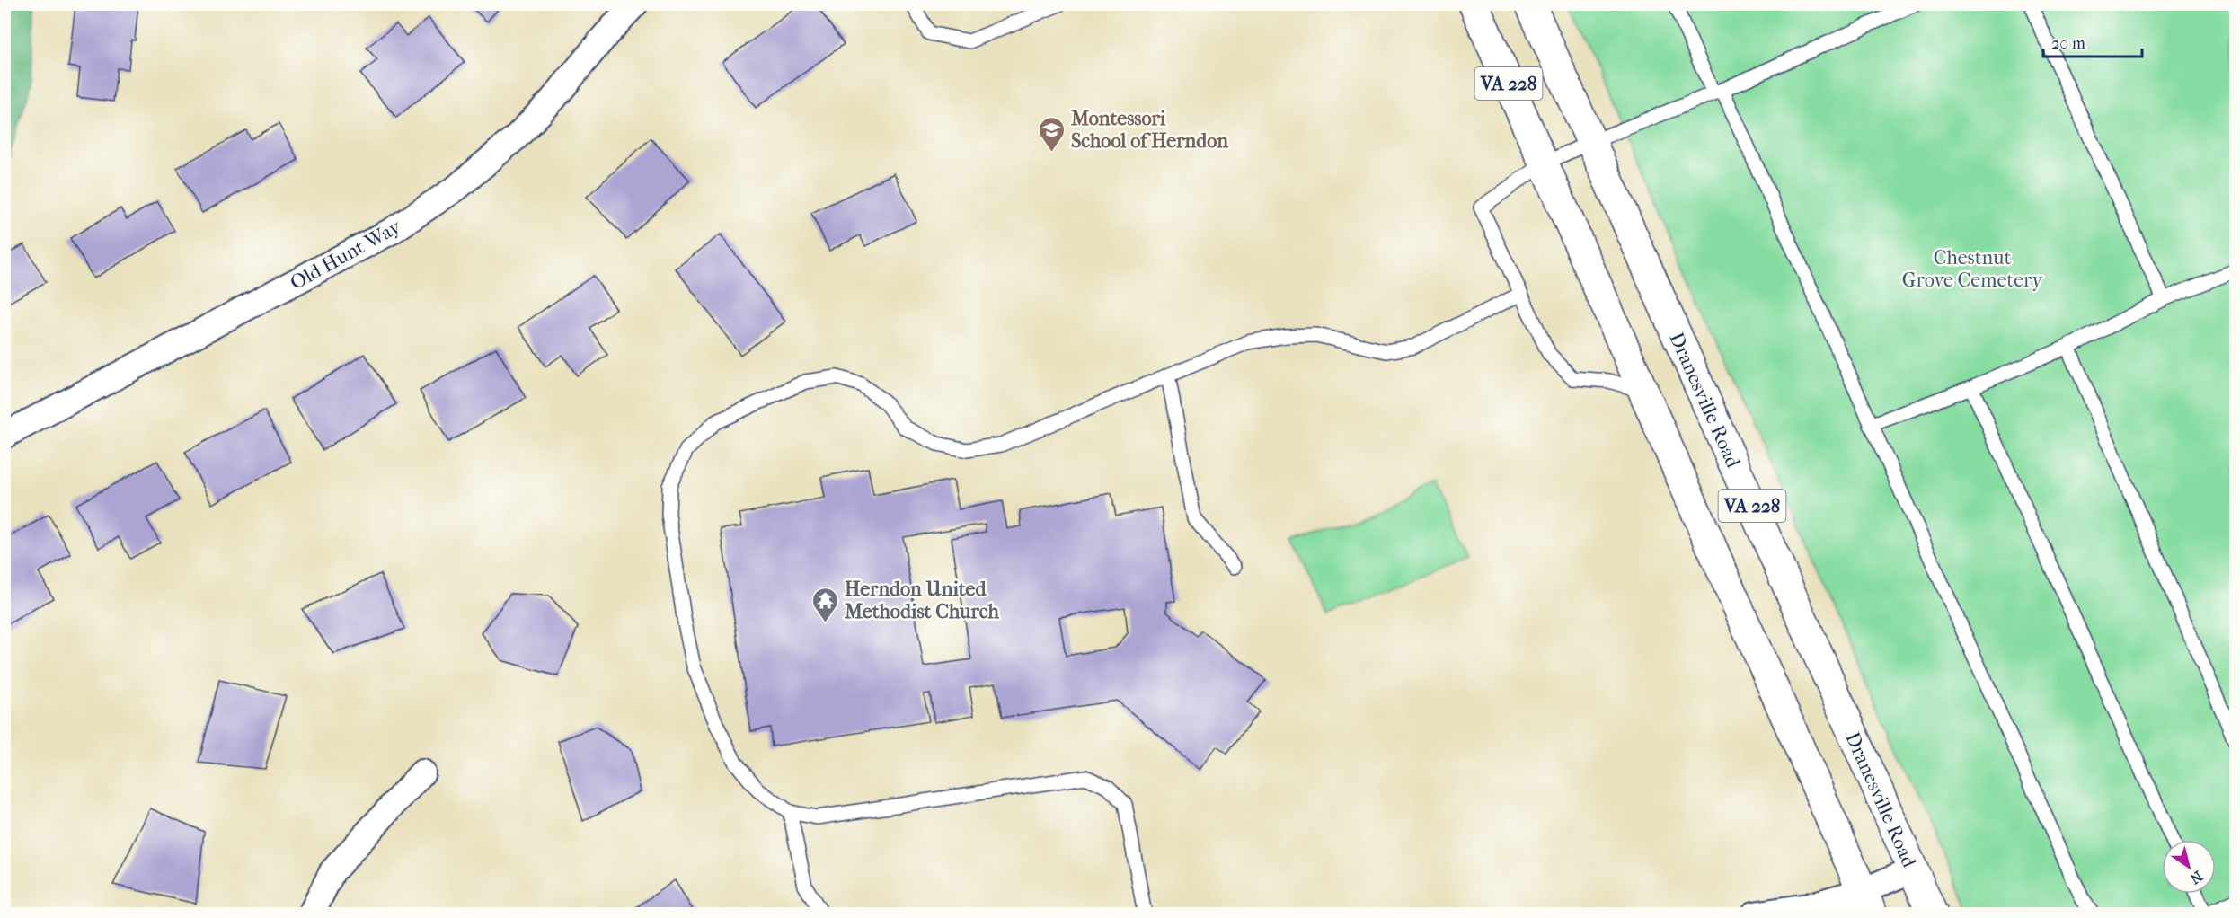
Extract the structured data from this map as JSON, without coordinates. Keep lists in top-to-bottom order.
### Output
{
  "streets": {
    "main road": ["VA 228", "Dranesville Road"],
    "street": ["Old Hunt Way"]
  },
  "parks": ["Chestnut Grove Cemetery"],
  "places": {
    "school or university": ["Montessori School of Herndon"],
    "temple": ["Herndon United Methodist Church"]
  },
  "scale_bar": "20 m",
  "north": "bottom right"
}
